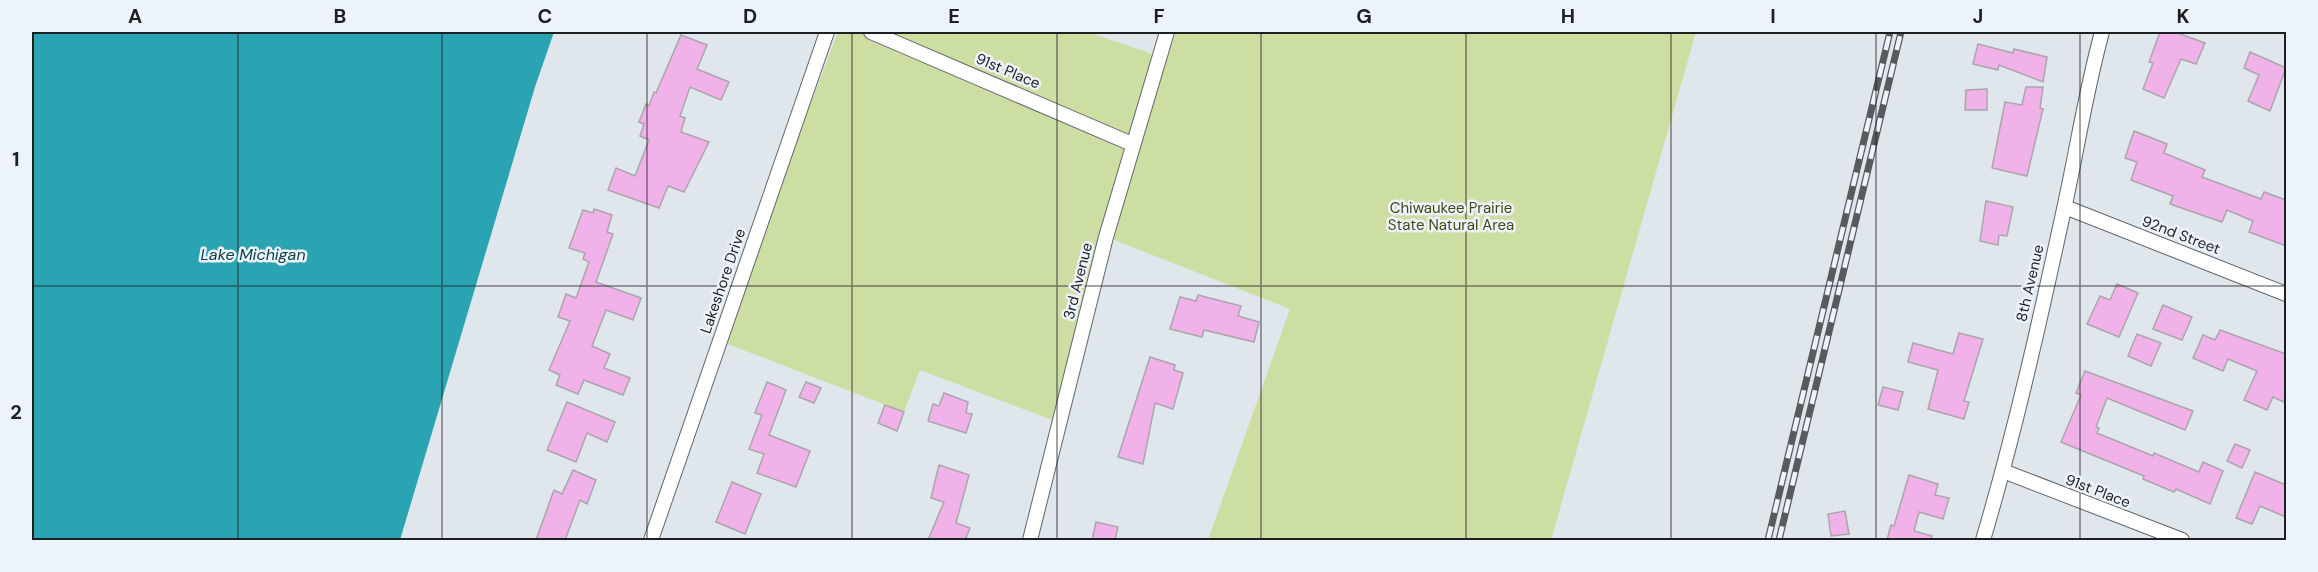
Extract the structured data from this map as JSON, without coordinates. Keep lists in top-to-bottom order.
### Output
{
  "streets": {
    "street": [
      "91st Place",
      "92nd Street",
      "Lakeshore Drive",
      "3rd Avenue",
      "8th Avenue"
    ]
  },
  "crossings": [
    ["91st Place", "3rd Avenue"],
    ["91st Place", "8th Avenue"],
    ["92nd Street", "8th Avenue"]
  ],
  "water": ["Lake Michigan"],
  "parks": ["Chiwaukee Prairie State Natural Area"],
  "grid": {
    "columns": [
      "A",
      "B",
      "C",
      "D",
      "E",
      "F",
      "G",
      "H",
      "I",
      "J",
      "K"
    ],
    "rows": ["1", "2"]
  }
}
